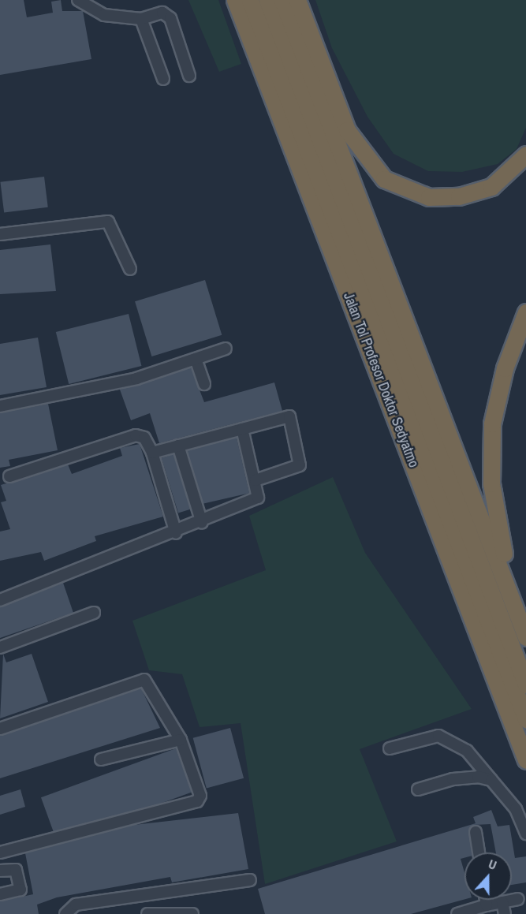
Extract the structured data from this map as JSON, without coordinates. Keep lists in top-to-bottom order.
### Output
{
  "streets": {
    "highway": ["Jalan Tol Profesor Doktor Sedyatmo"]
  },
  "north": "top"
}
